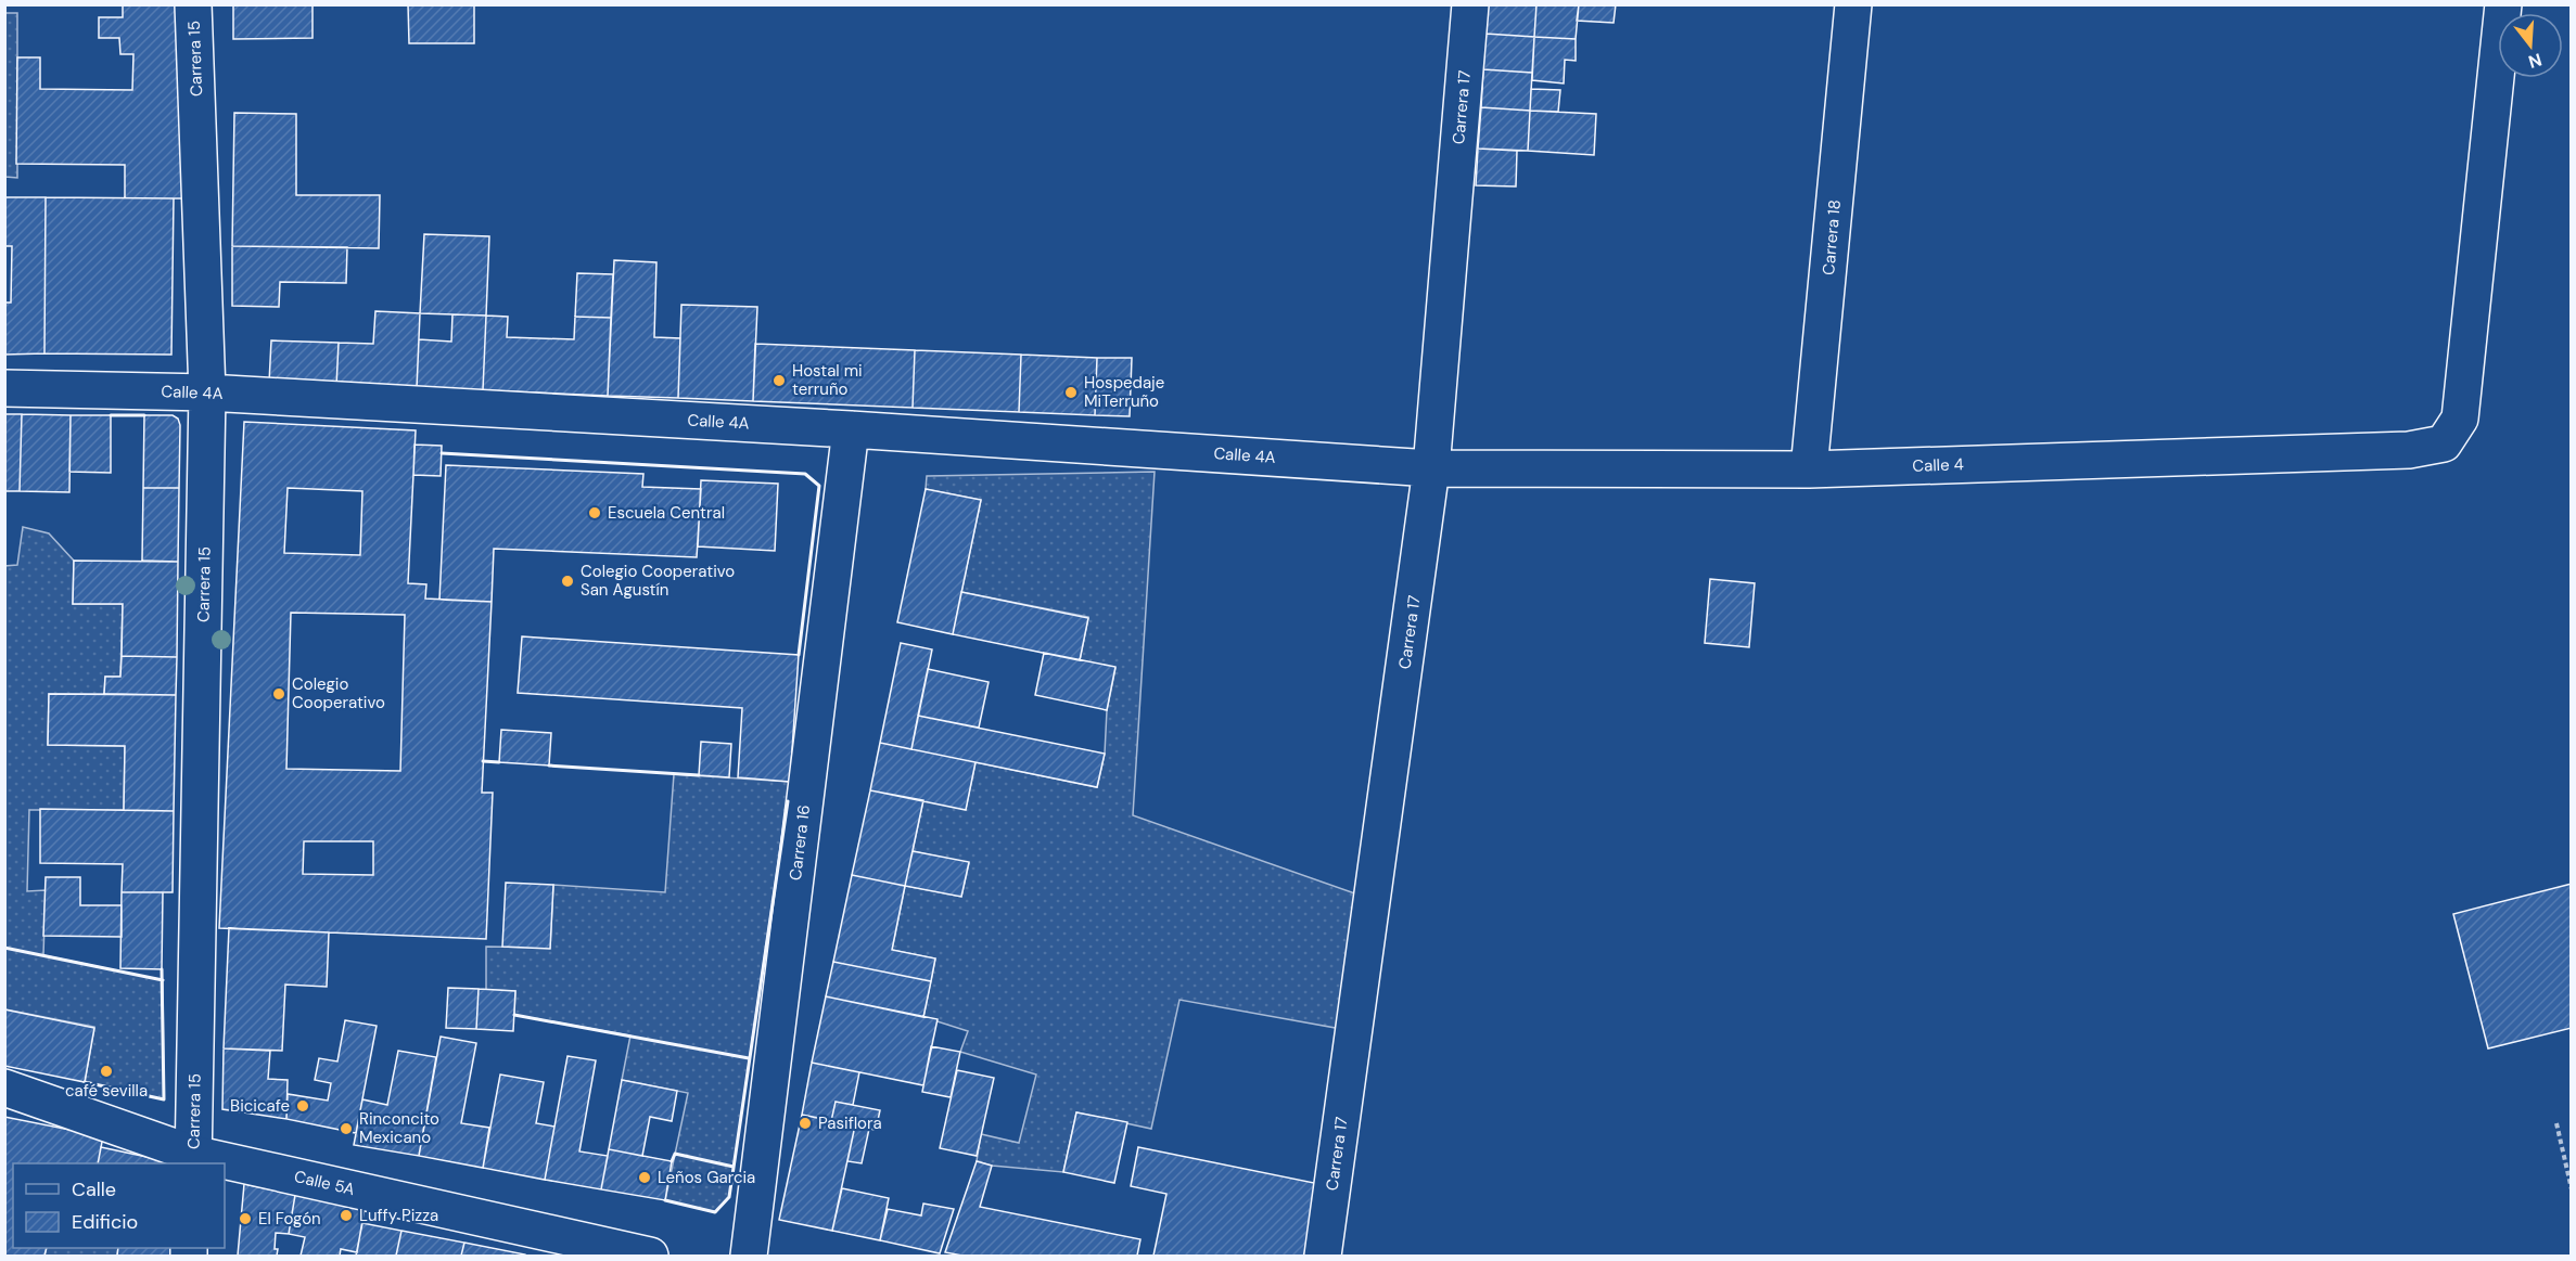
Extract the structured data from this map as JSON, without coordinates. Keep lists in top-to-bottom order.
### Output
{
  "streets": {
    "street": [
      "Carrera 15",
      "Carrera 17",
      "Carrera 18",
      "Calle 4A",
      "Calle 4",
      "Carrera 16",
      "Calle 5A"
    ]
  },
  "crossings": [
    ["Carrera 15", "Calle 4A"],
    ["Carrera 15", "Calle 5A"],
    ["Carrera 17", "Calle 4A"],
    ["Carrera 17", "Calle 4"],
    ["Carrera 18", "Calle 4"],
    ["Calle 4A", "Calle 4"],
    ["Calle 4A", "Carrera 16"]
  ],
  "places": [
    "Hostal mi terruño",
    "Hospedaje MiTerruño",
    "Escuela Central",
    "Colegio Cooperativo San Agustín",
    "Colegio Cooperativo",
    "café sevilla",
    "Bicicafe",
    "Pasiflora",
    "Rinconcito Mexicano",
    "Leños Garcia",
    "Luffy Pizza",
    "El Fogón"
  ],
  "legend": ["Calle", "Edificio"],
  "north": "bottom"
}
